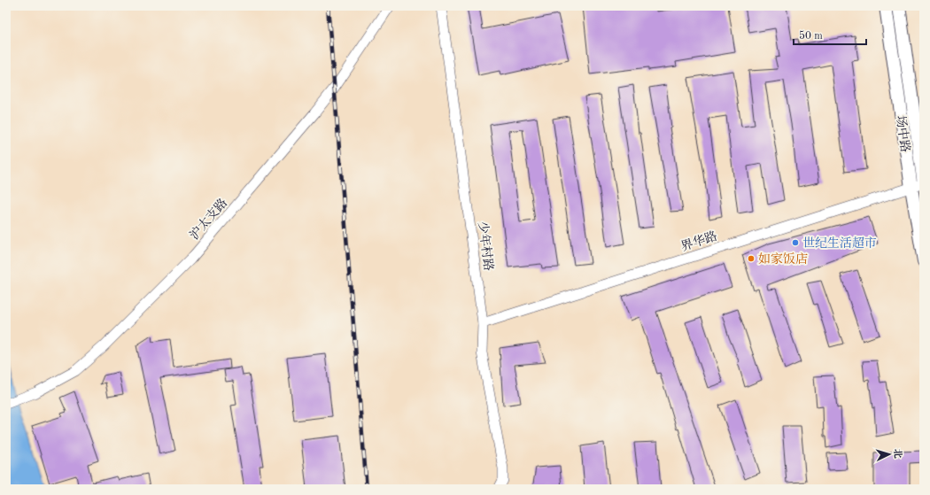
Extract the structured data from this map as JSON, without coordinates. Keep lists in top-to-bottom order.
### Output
{
  "streets": {
    "main road": ["场中路"],
    "street": ["沪太支路", "界华路", "少年村路"]
  },
  "crossings": [
    ["场中路", "界华路"],
    ["界华路", "少年村路"]
  ],
  "places": ["世纪生活超市", "如家饭店"],
  "scale_bar": "50 m",
  "north": "right"
}
